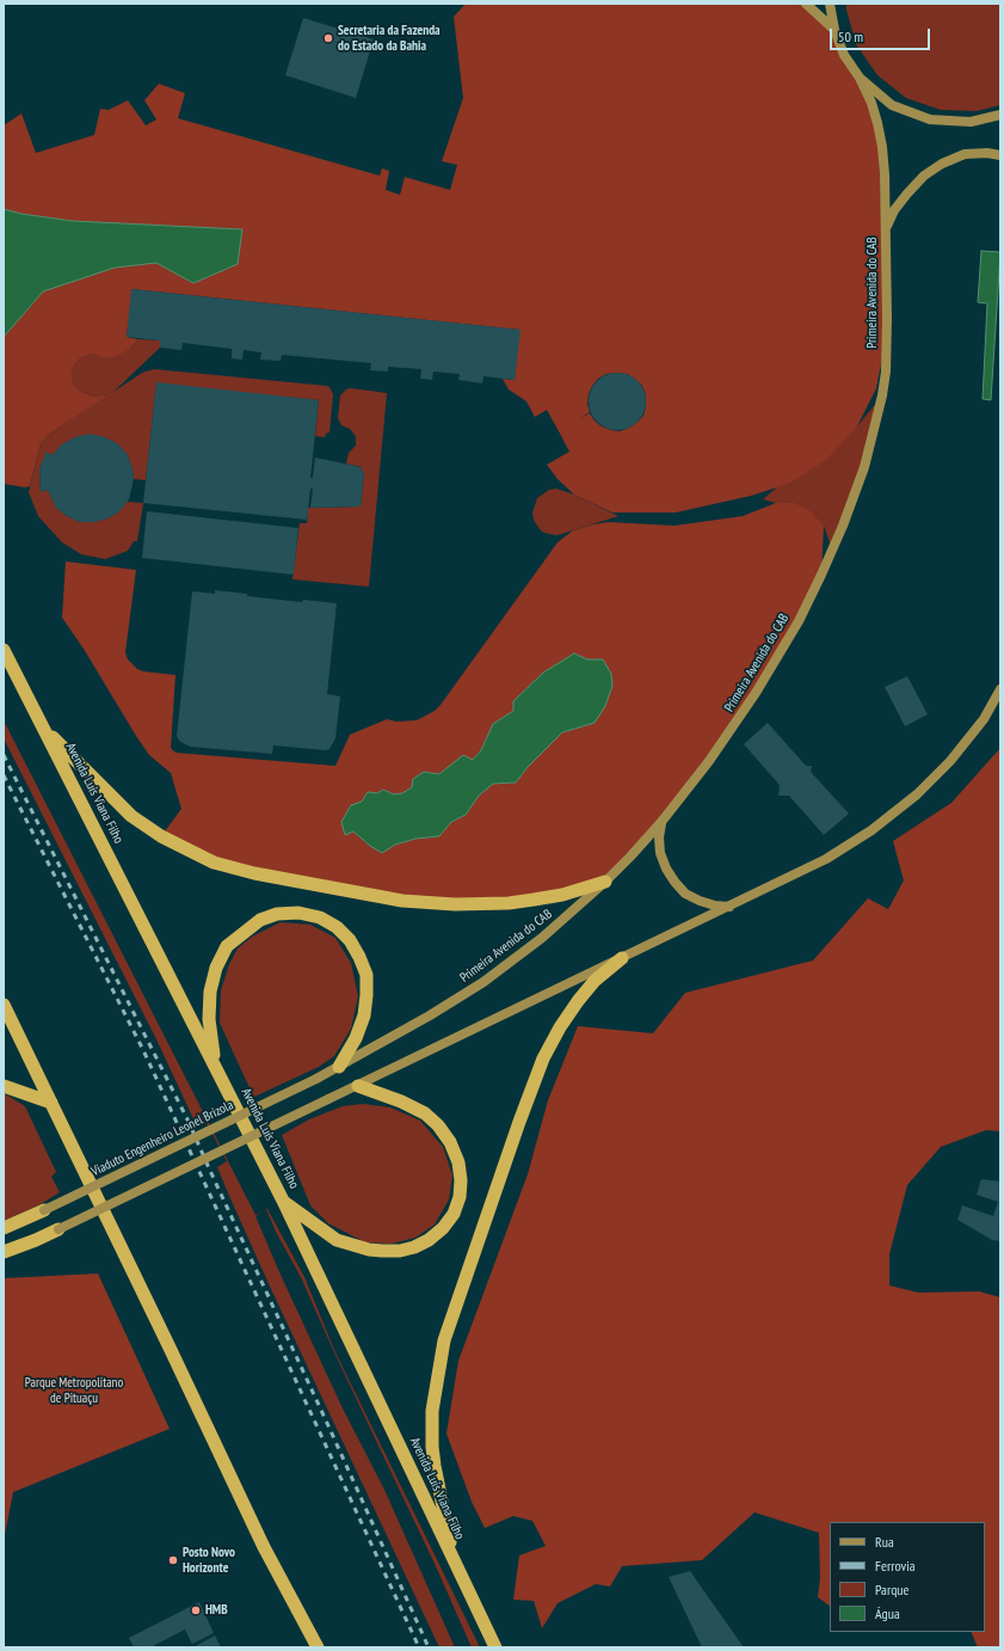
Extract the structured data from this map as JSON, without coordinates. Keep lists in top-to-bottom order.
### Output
{
  "streets": {
    "highway": ["Avenida Luís Viana Filho"],
    "main road": ["Primeira Avenida do CAB", "Viaduto Engenheiro Leonel Brizola"]
  },
  "crossings": [
    ["Primeira Avenida do CAB", "Viaduto Engenheiro Leonel Brizola"]
  ],
  "parks": ["Parque Metropolitano de Pituaçu"],
  "places": ["Secretaria da Fazenda do Estado da Bahia", "Posto Novo Horizonte", "HMB"],
  "legend": [
    "Rua",
    "Ferrovia",
    "Parque",
    "Água"
  ],
  "scale_bar": "50 m"
}
